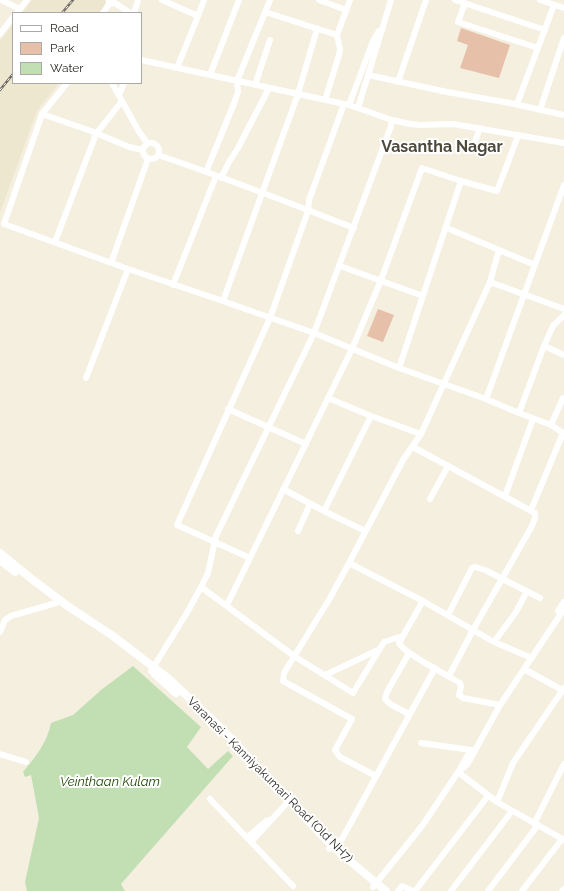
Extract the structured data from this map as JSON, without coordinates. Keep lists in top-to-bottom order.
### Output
{
  "streets": {
    "main road": ["Varanasi - Kanniyakumari Road (Old NH7)"]
  },
  "districts": ["Vasantha Nagar"],
  "water": ["Veinthaan Kulam"],
  "legend": ["Road", "Park", "Water"]
}
